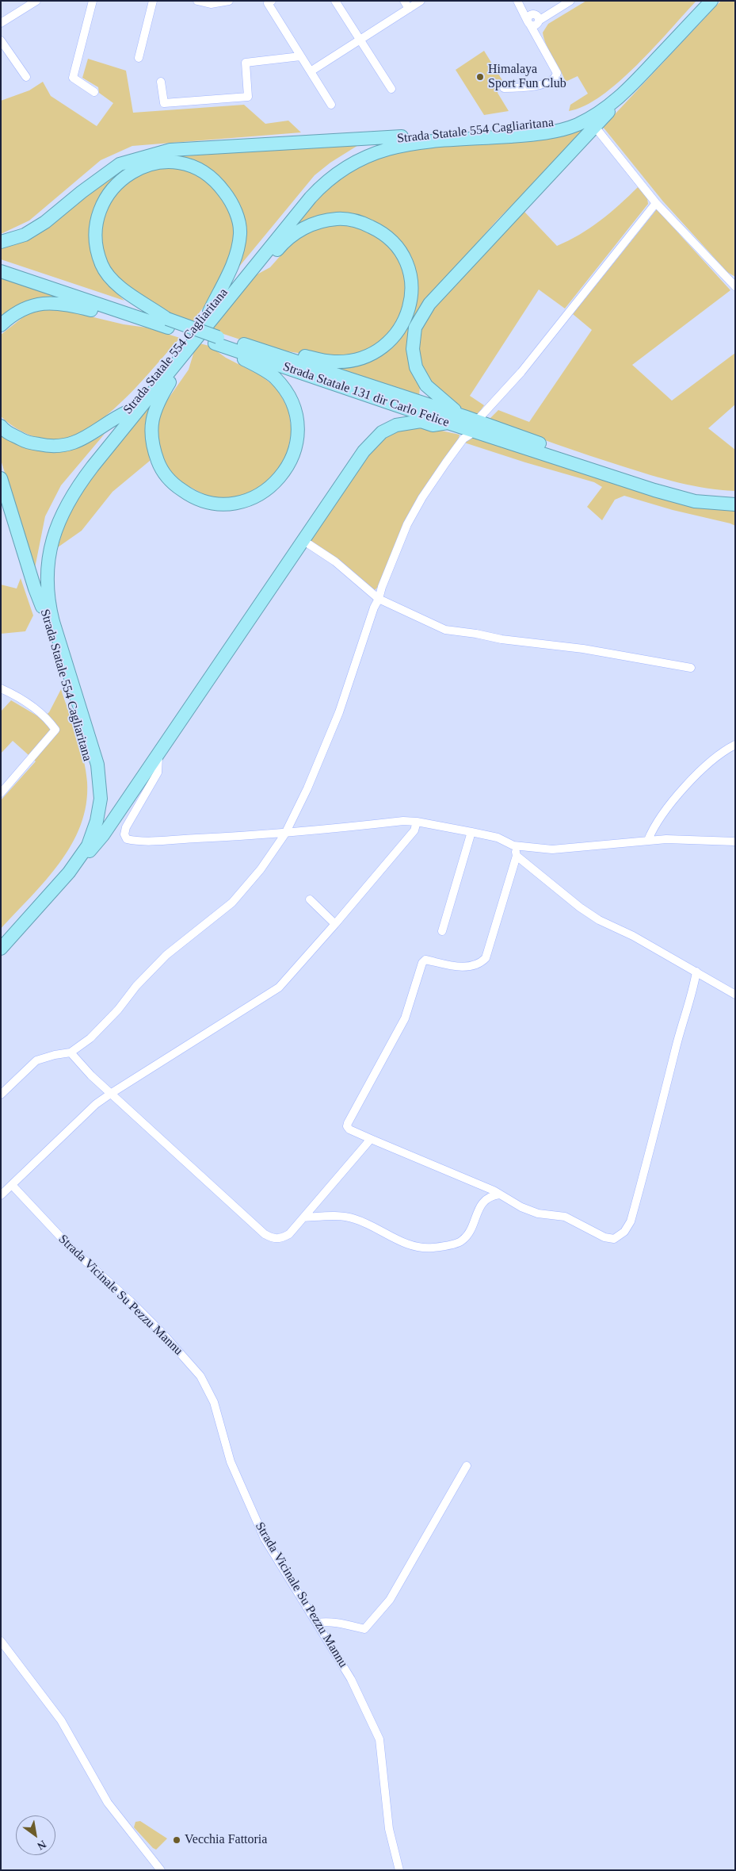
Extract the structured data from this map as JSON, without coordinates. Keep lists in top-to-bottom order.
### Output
{
  "streets": {
    "highway": ["Strada Statale 554 Cagliaritana", "Strada Statale 131 dir Carlo Felice"],
    "street": ["Strada Vicinale Su Pezzu Mannu"]
  },
  "places": ["Himalaya Sport Fun Club", "Vecchia Fattoria"],
  "north": "bottom right"
}
